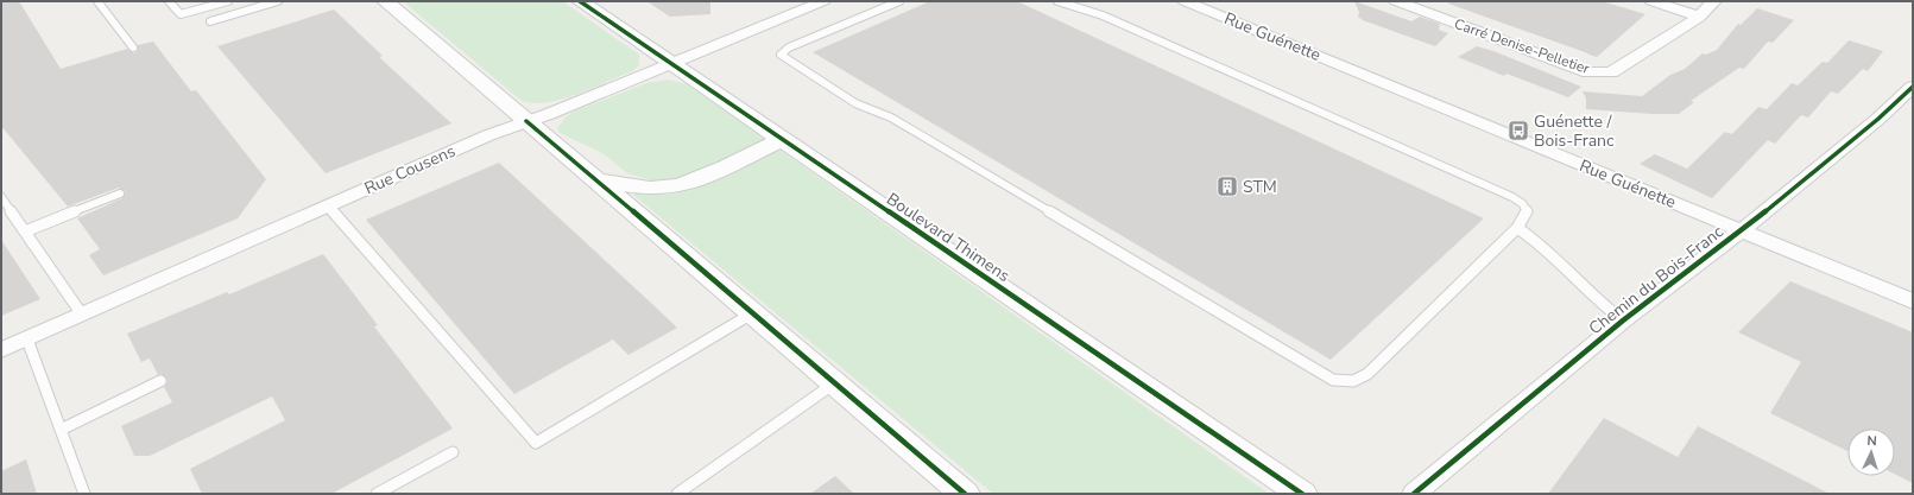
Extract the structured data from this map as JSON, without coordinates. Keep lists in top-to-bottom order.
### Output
{
  "streets": {
    "street": [
      "Rue Guénette",
      "Carré Denise-Pelletier",
      "Rue Cousens",
      "Boulevard Thimens",
      "Chemin du Bois-Franc"
    ]
  },
  "crossings": [
    ["Rue Guénette", "Chemin du Bois-Franc"],
    ["Rue Cousens", "Boulevard Thimens"]
  ],
  "places": {
    "bus stop": ["Guénette / Bois-Franc"],
    "building": ["STM"]
  },
  "north": "top"
}
